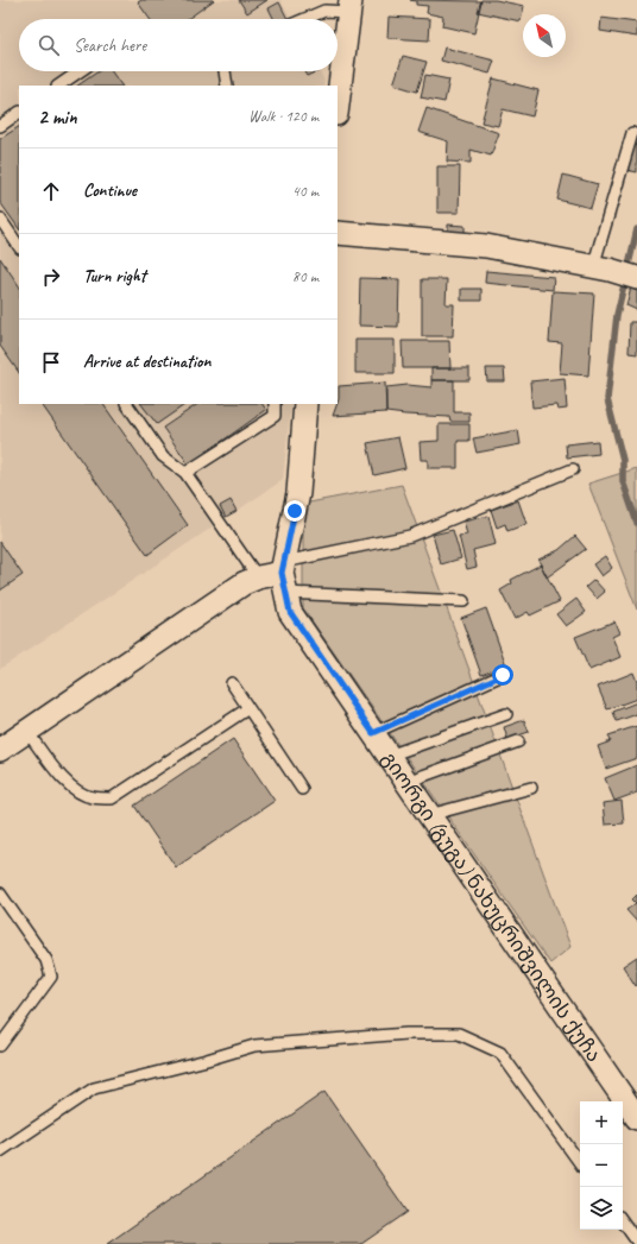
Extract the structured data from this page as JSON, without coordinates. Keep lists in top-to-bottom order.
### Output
{
  "streets": {
    "street": ["გიორგი (გუგა) ნახუცრიშვილის ქუჩა"]
  },
  "north": "top left",
  "page": {
    "search": "Search here",
    "heading": ["2 min", "Walk · 120 m"],
    "list": [
      ["Continue", "40 m"],
      ["Turn right", "80 m"],
      "Arrive at destination"
    ],
    "map_buttons": ["+", "−"]
  }
}
